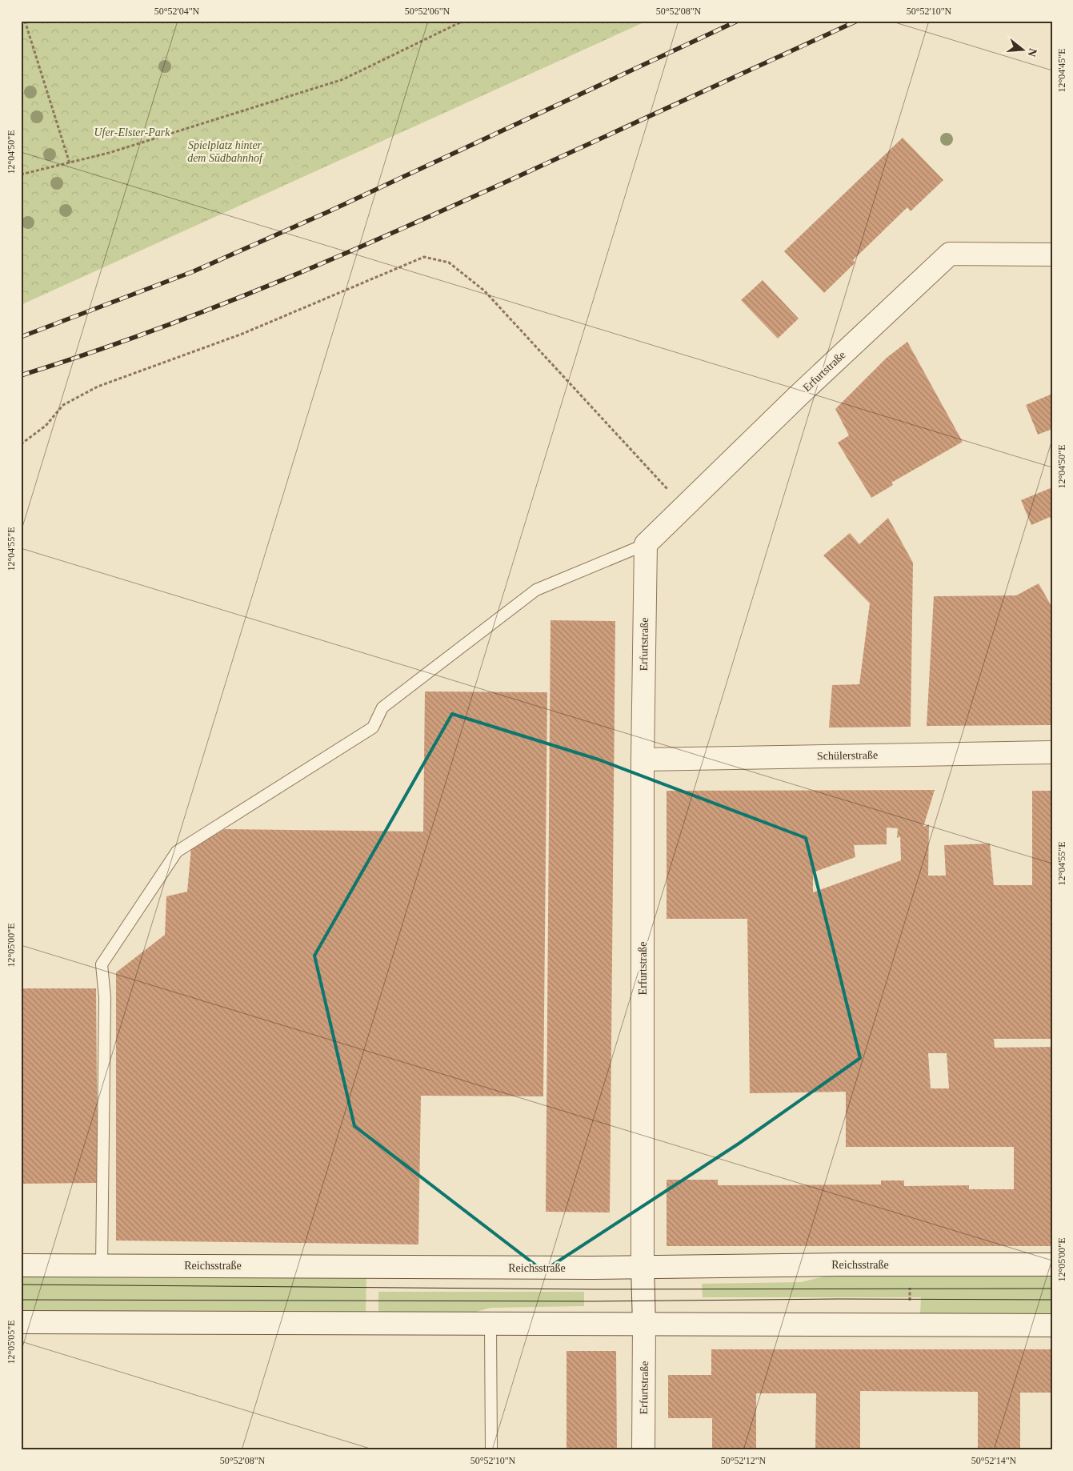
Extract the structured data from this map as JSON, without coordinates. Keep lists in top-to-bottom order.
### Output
{
  "streets": {
    "main road": ["Erfurtstraße", "Schülerstraße", "Reichsstraße"]
  },
  "crossings": [
    ["Erfurtstraße", "Schülerstraße"],
    ["Erfurtstraße", "Reichsstraße"]
  ],
  "parks": ["Ufer-Elster-Park", "Spielplatz hinter dem Südbahnhof"],
  "north": "right",
  "coordinates": [
    "50°52'04\"N",
    "50°52'06\"N",
    "50°52'08\"N",
    "50°52'10\"N",
    "12°04'45\"E",
    "12°04'50\"E",
    "12°04'55\"E",
    "12°05'00\"E",
    "12°05'05\"E",
    "50°52'12\"N",
    "50°52'14\"N"
  ]
}
